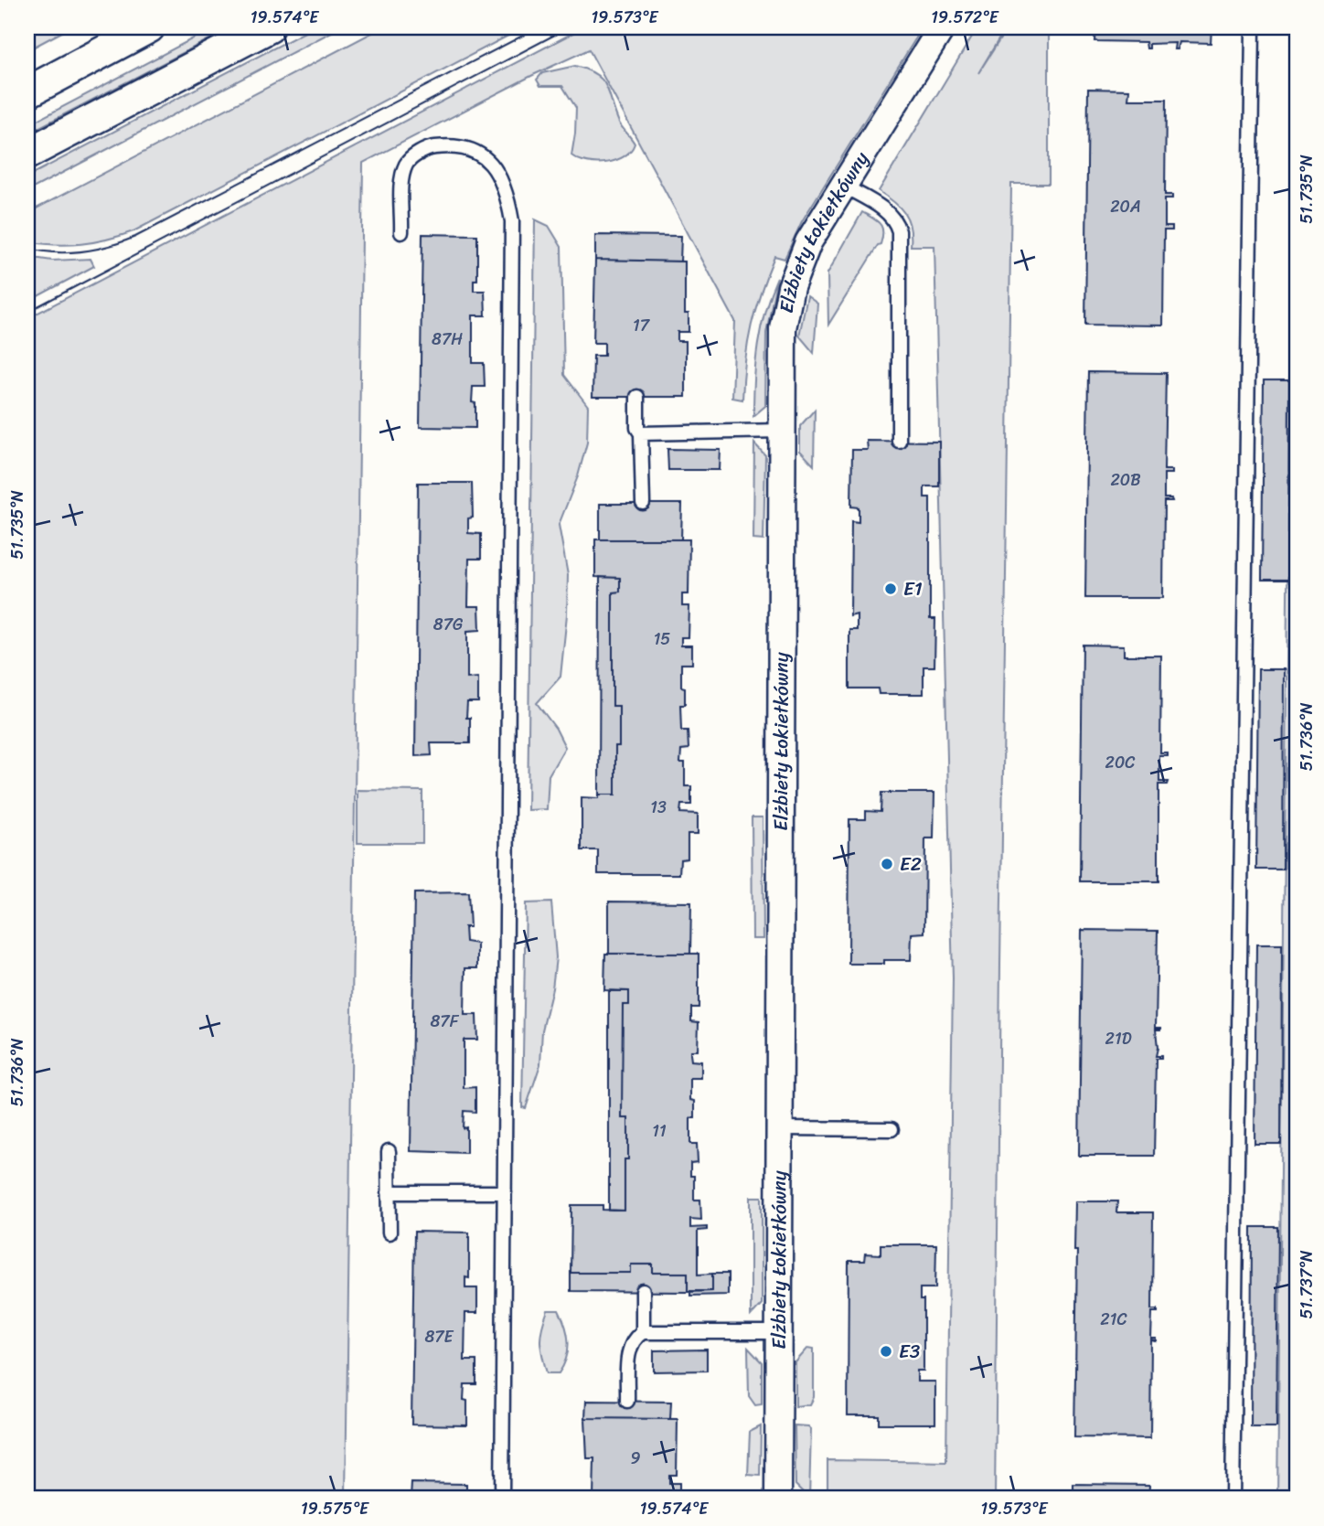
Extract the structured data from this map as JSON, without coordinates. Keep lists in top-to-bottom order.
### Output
{
  "streets": {
    "street": ["Elżbiety Łokietkówny"]
  },
  "places": ["E1", "E2", "E3"],
  "house_numbers": [
    "20A",
    "17",
    "87H",
    "20B",
    "87G",
    "15",
    "20C",
    "13",
    "87F",
    "21D",
    "11",
    "21C",
    "87E",
    "9"
  ],
  "coordinates": [
    "19.574°E",
    "19.573°E",
    "19.572°E",
    "51.735°N",
    "51.736°N",
    "51.737°N",
    "19.575°E"
  ]
}
